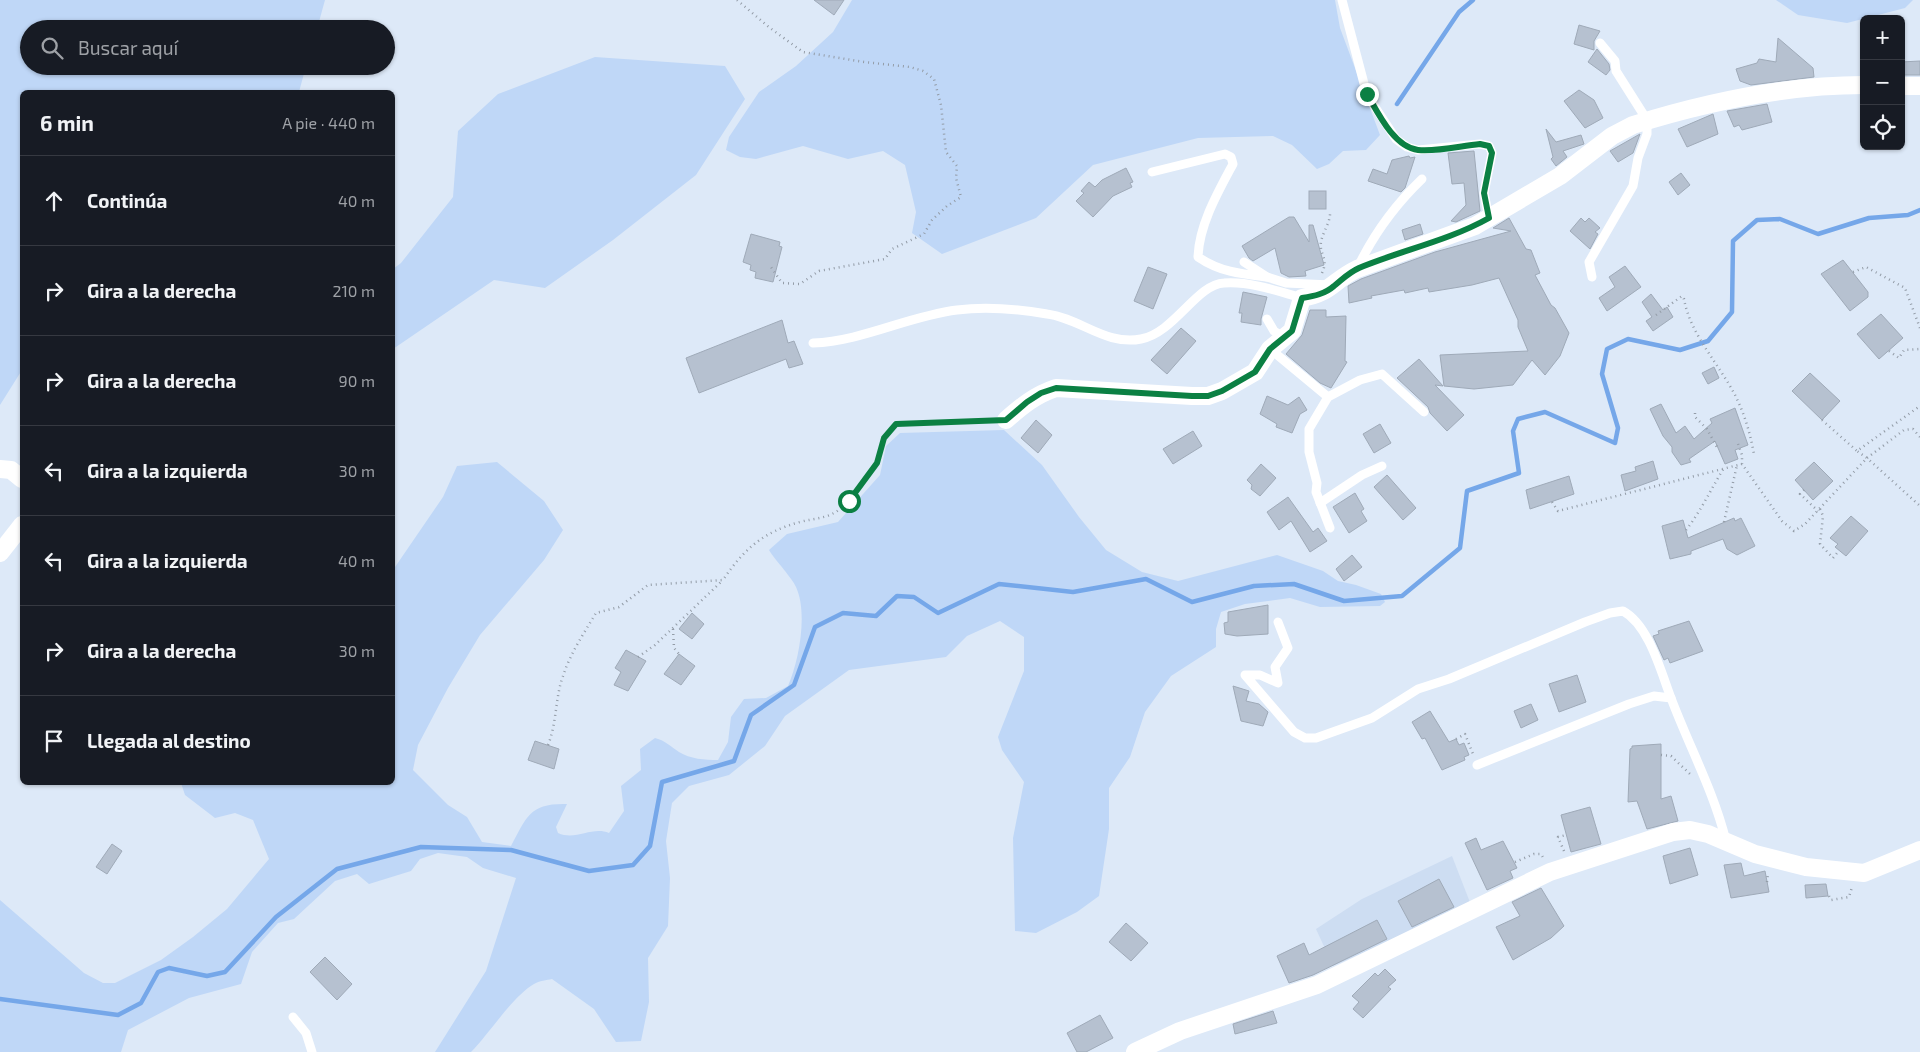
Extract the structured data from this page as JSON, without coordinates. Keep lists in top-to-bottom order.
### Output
{
  "page": {
    "map_buttons": ["+", "−"],
    "search": "Buscar aquí",
    "heading": ["6 min", "A pie · 440 m"],
    "list": [
      ["Continúa", "40 m"],
      ["Gira a la derecha", "210 m"],
      ["Gira a la derecha", "90 m"],
      ["Gira a la izquierda", "30 m"],
      ["Gira a la izquierda", "40 m"],
      ["Gira a la derecha", "30 m"],
      "Llegada al destino"
    ]
  }
}
